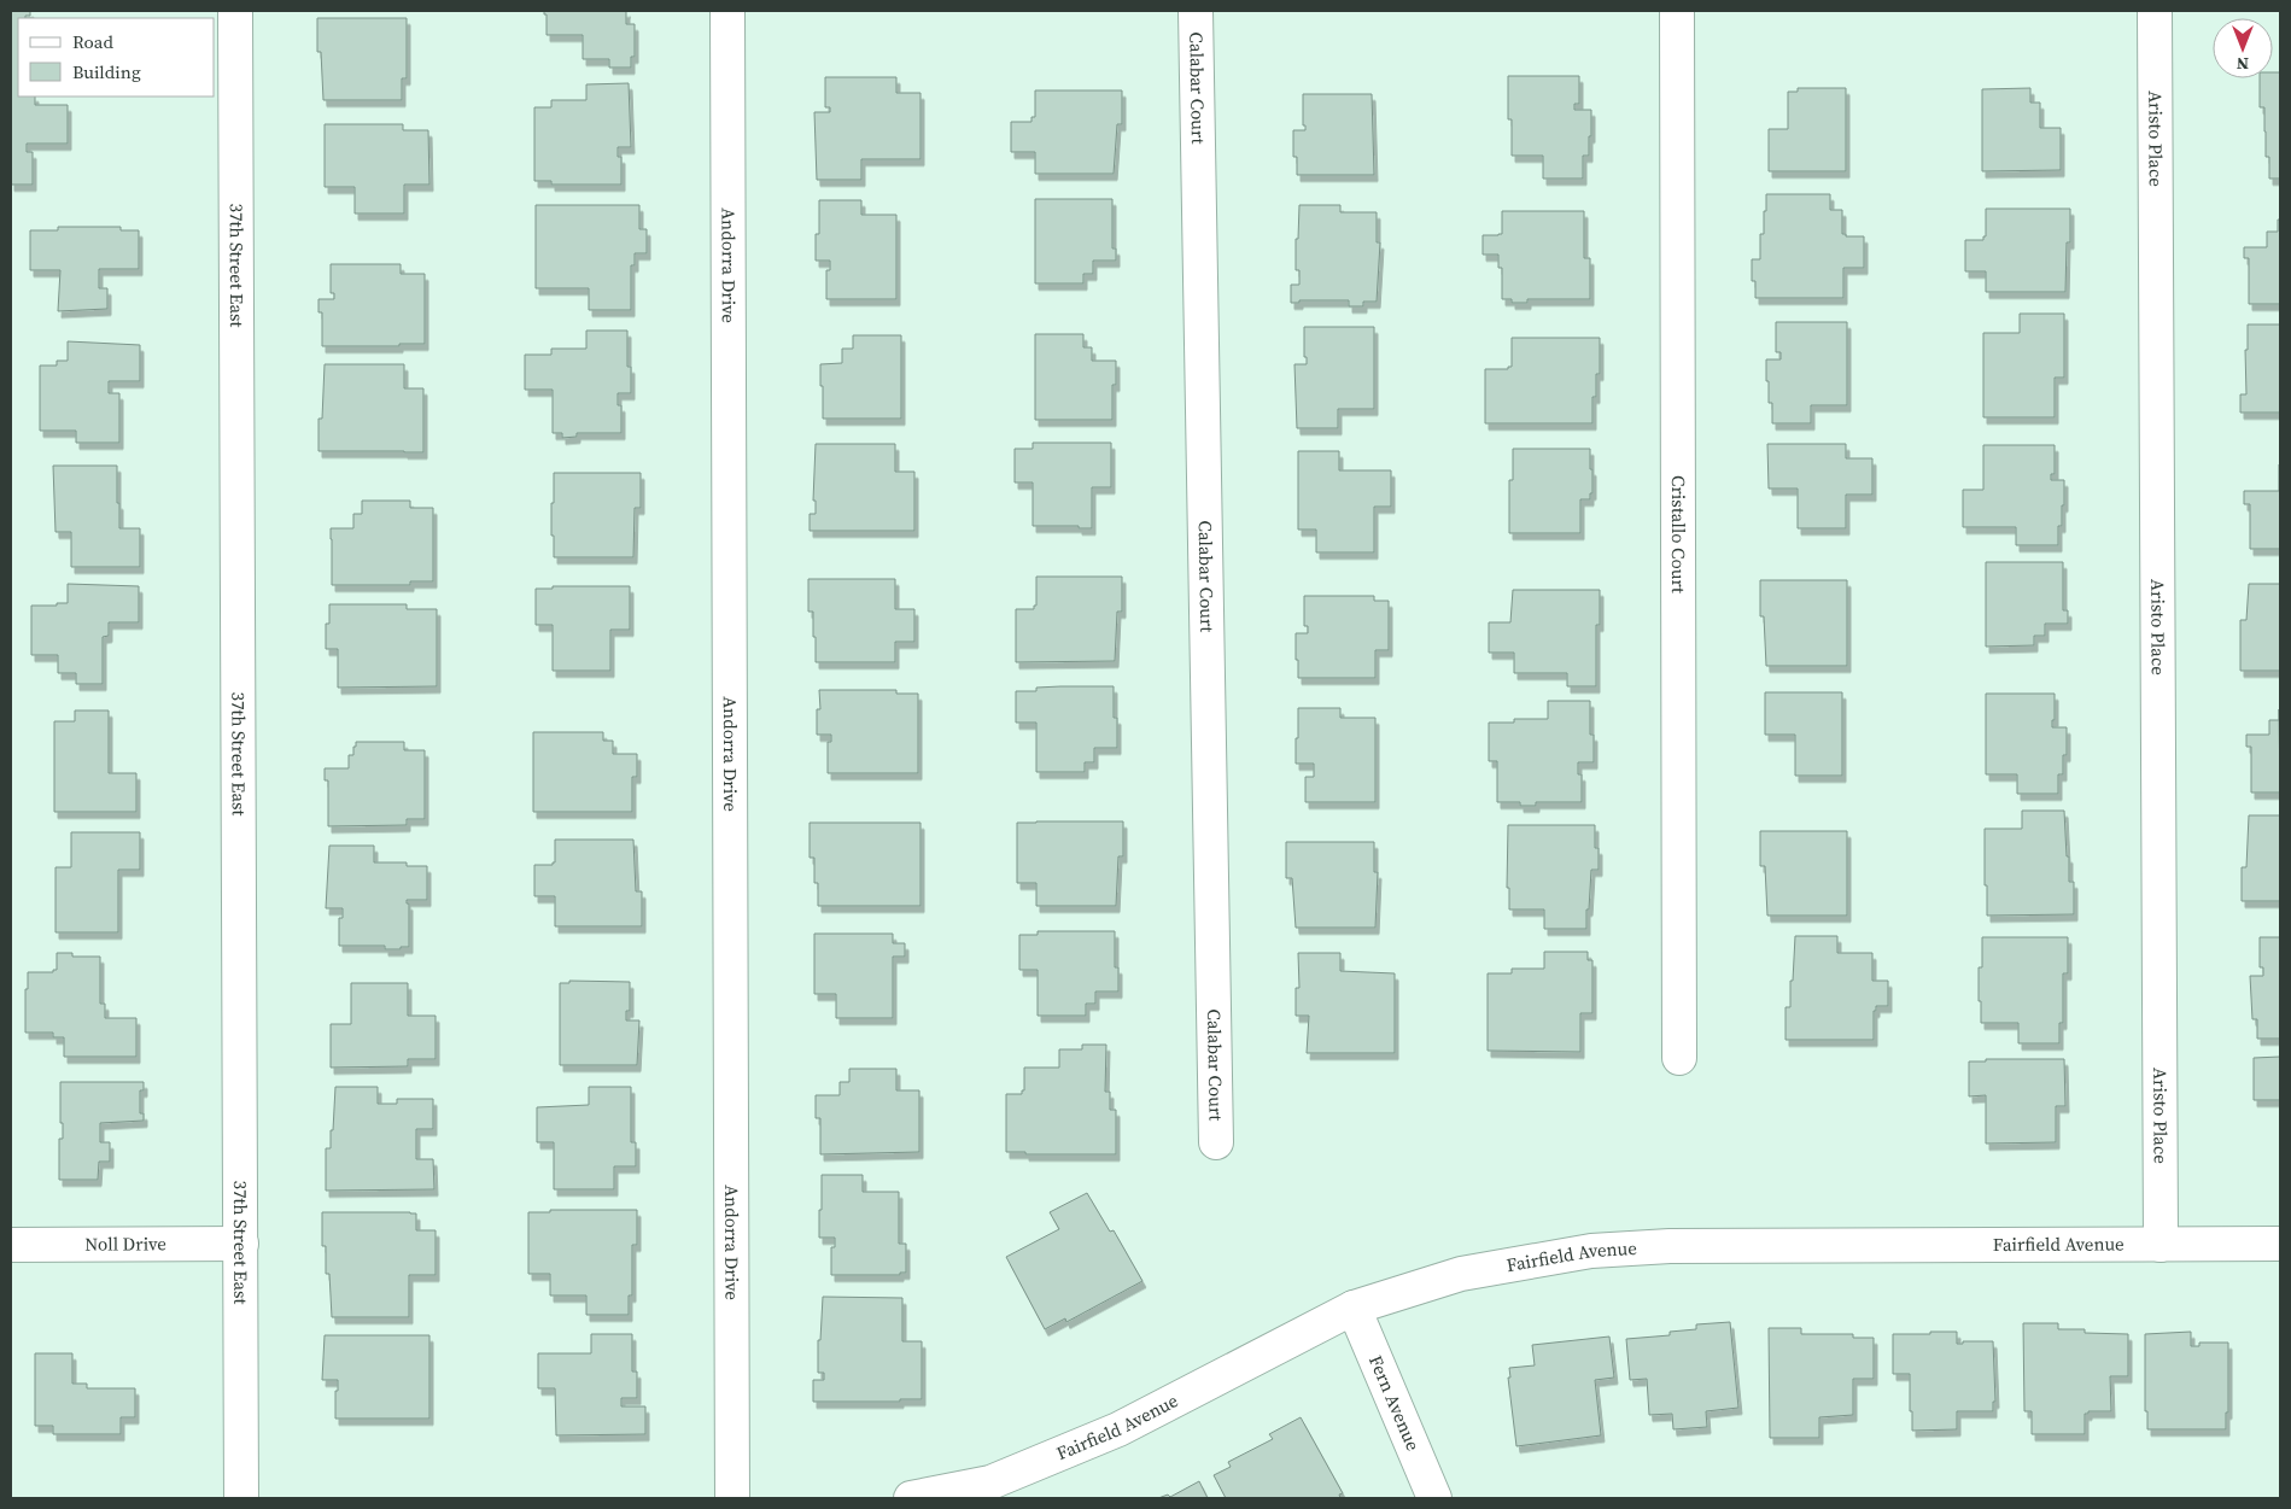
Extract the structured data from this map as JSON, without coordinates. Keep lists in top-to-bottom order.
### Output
{
  "streets": {
    "street": [
      "Calabar Court",
      "Aristo Place",
      "37th Street East",
      "Andorra Drive",
      "Cristallo Court",
      "Noll Drive",
      "Fairfield Avenue",
      "Fern Avenue"
    ]
  },
  "crossings": [
    ["Aristo Place", "Fairfield Avenue"],
    ["37th Street East", "Noll Drive"],
    ["Fairfield Avenue", "Fern Avenue"]
  ],
  "legend": ["Road", "Building"],
  "north": "bottom"
}
